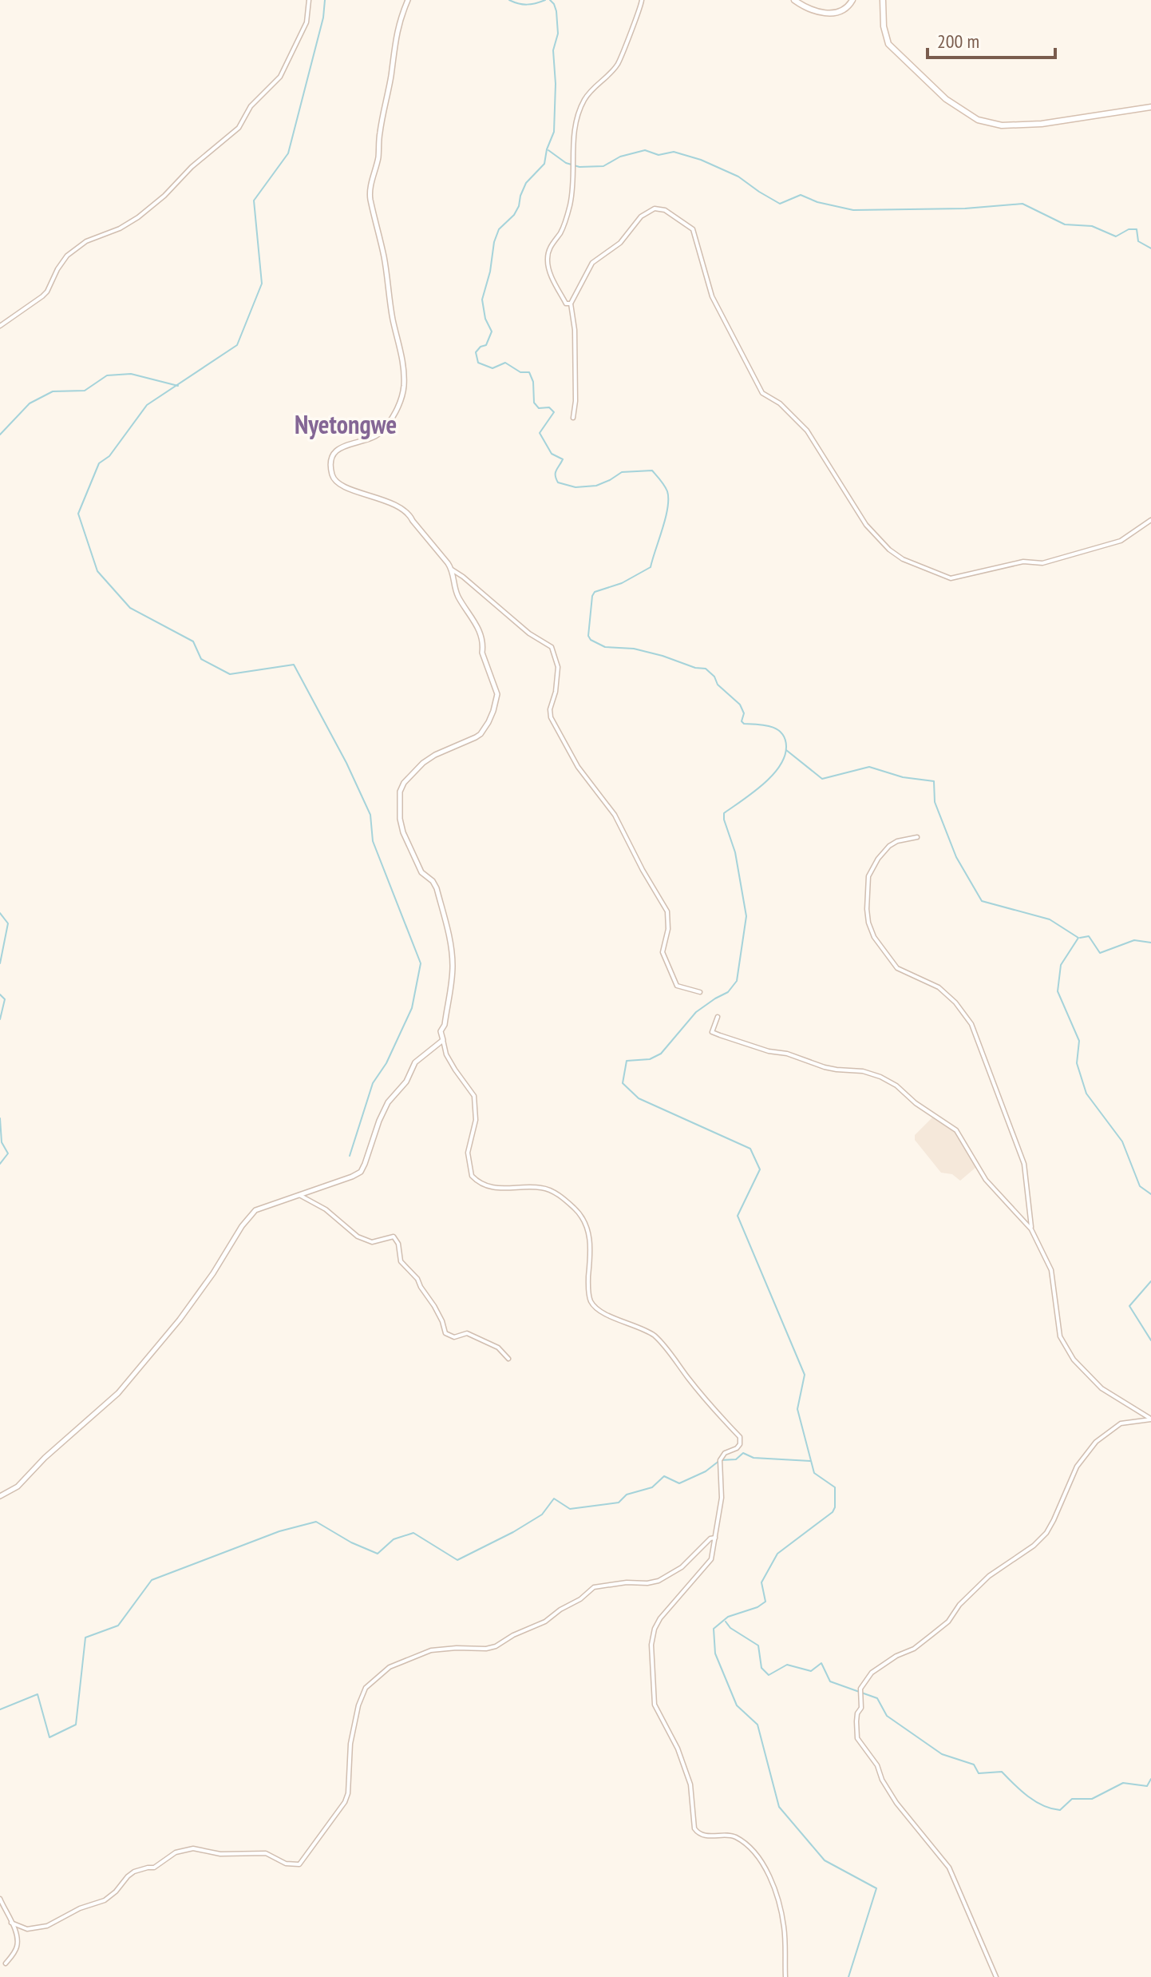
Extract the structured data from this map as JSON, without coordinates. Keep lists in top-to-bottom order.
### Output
{
  "districts": ["Nyetongwe"],
  "scale_bar": "200 m"
}
